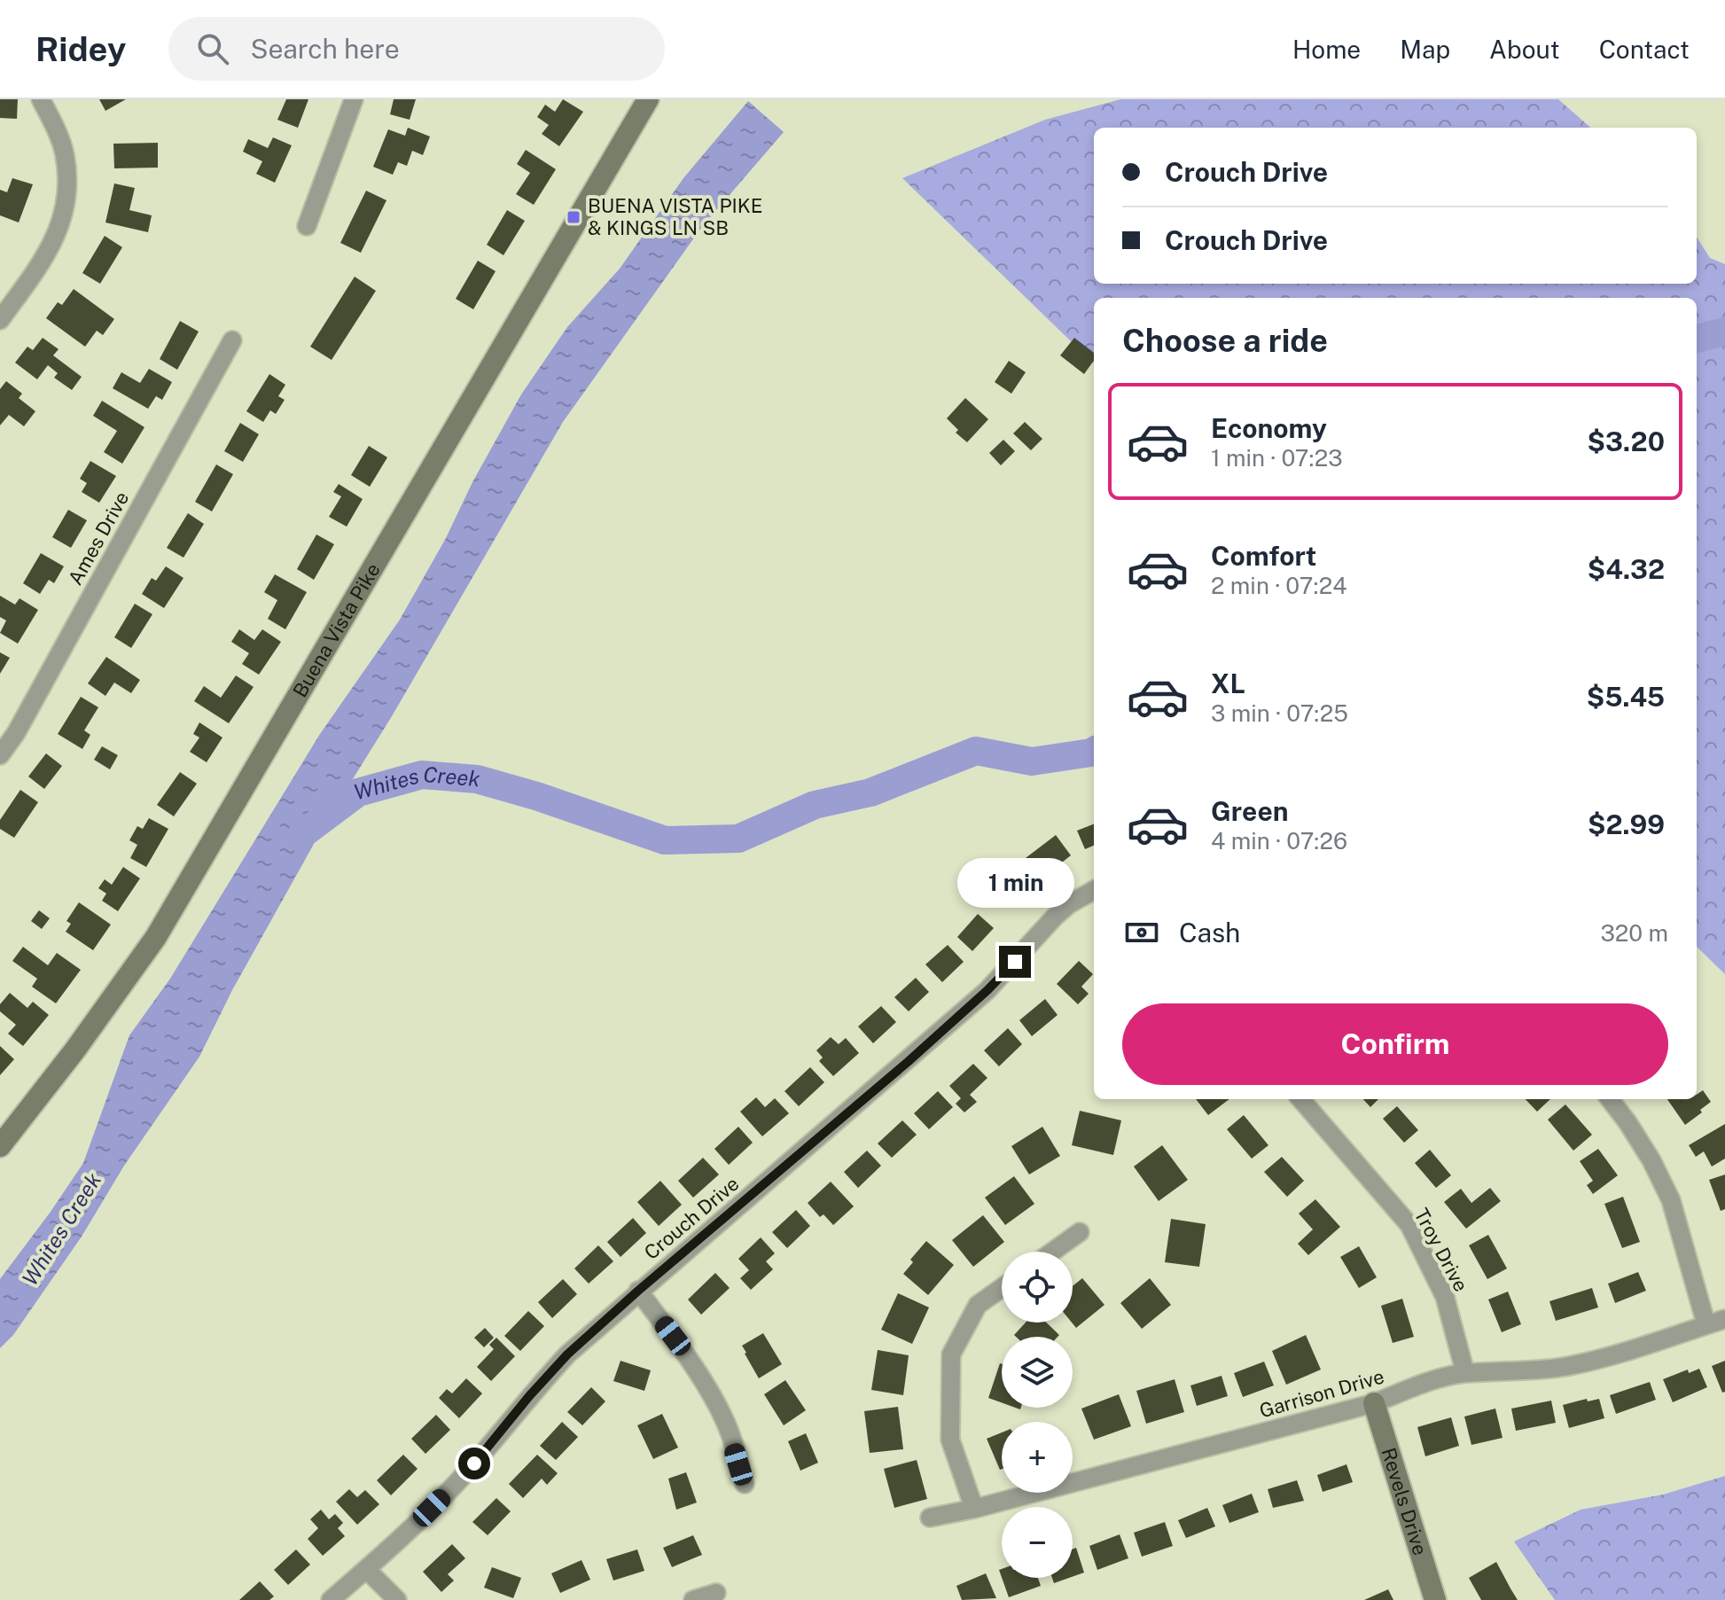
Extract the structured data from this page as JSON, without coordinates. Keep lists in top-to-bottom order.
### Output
{
  "streets": {
    "main road": ["Buena Vista Pike", "Revels Drive"],
    "street": [
      "Ames Drive",
      "Crouch Drive",
      "Troy Drive",
      "Garrison Drive"
    ]
  },
  "crossings": [
    ["Troy Drive", "Garrison Drive"],
    ["Garrison Drive", "Revels Drive"]
  ],
  "water": ["Whites Creek"],
  "places": {
    "transit": ["BUENA VISTA PIKE & KINGS LN SB"]
  },
  "page": {
    "header": "Ridey",
    "search": "Search here",
    "nav": [
      "Home",
      "Map",
      "About",
      "Contact"
    ],
    "banner": ["Crouch Drive", "Crouch Drive"],
    "heading": "Choose a ride",
    "list": [
      {
        "name": "Economy",
        "note": "1 min · 07:23",
        "value": "$3.20"
      },
      {
        "name": "Comfort",
        "note": "2 min · 07:24",
        "value": "$4.32"
      },
      {
        "name": "XL",
        "note": "3 min · 07:25",
        "value": "$5.45"
      },
      {
        "name": "Green",
        "note": "4 min · 07:26",
        "value": "$2.99"
      }
    ],
    "bubble": "1 min",
    "pay": ["Cash", "320 m"],
    "buttons": "Confirm",
    "map_buttons": ["+", "−"]
  }
}
